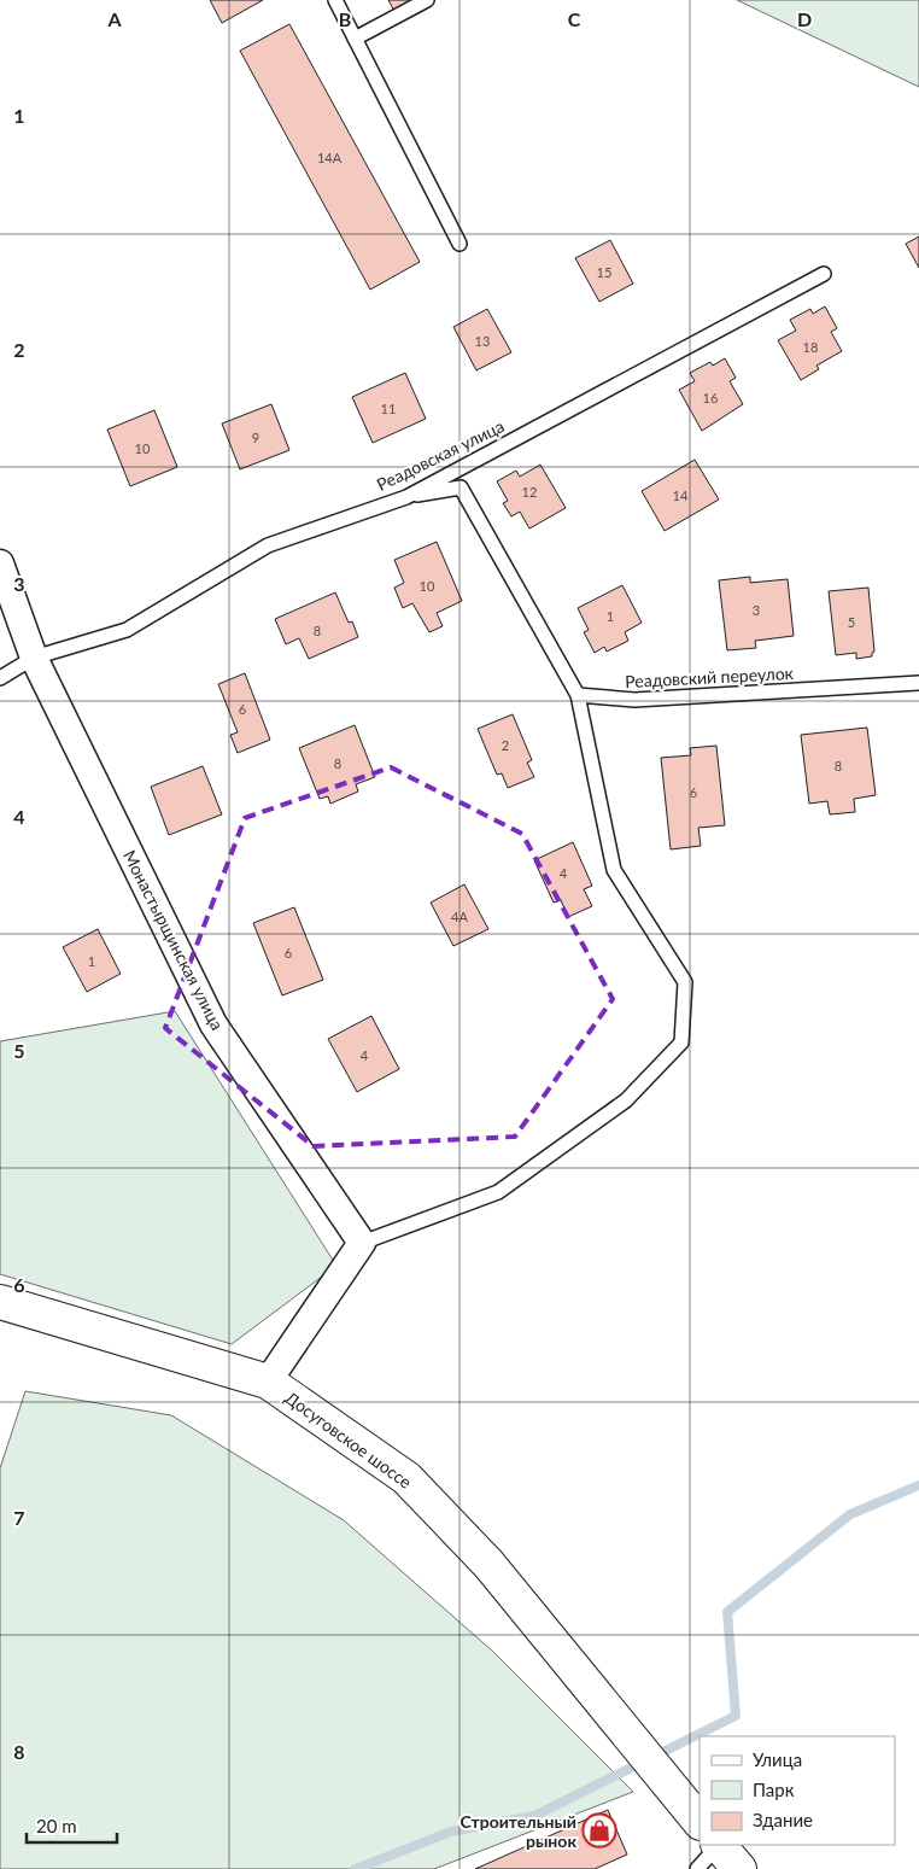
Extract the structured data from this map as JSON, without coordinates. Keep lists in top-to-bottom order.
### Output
{
  "streets": {
    "main road": ["Досуговское шоссе"],
    "street": ["Монастырщинская улица"],
    "lane": ["Реадовская улица", "Реадовский переулок"]
  },
  "crossings": [
    ["Реадовская улица", "Монастырщинская улица"]
  ],
  "places": {
    "shop": ["Строительный рынок"]
  },
  "house_numbers": [
    "14А",
    "15",
    "13",
    "18",
    "16",
    "11",
    "9",
    "10",
    "12",
    "14",
    "10",
    "3",
    "1",
    "5",
    "8",
    "6",
    "2",
    "8",
    "8",
    "6",
    "4",
    "4А",
    "6",
    "1",
    "4"
  ],
  "legend": ["Улица", "Парк", "Здание"],
  "scale_bar": "20 m",
  "grid": {
    "columns": [
      "A",
      "B",
      "C",
      "D"
    ],
    "rows": [
      "1",
      "2",
      "3",
      "4",
      "5",
      "6",
      "7",
      "8"
    ]
  }
}
